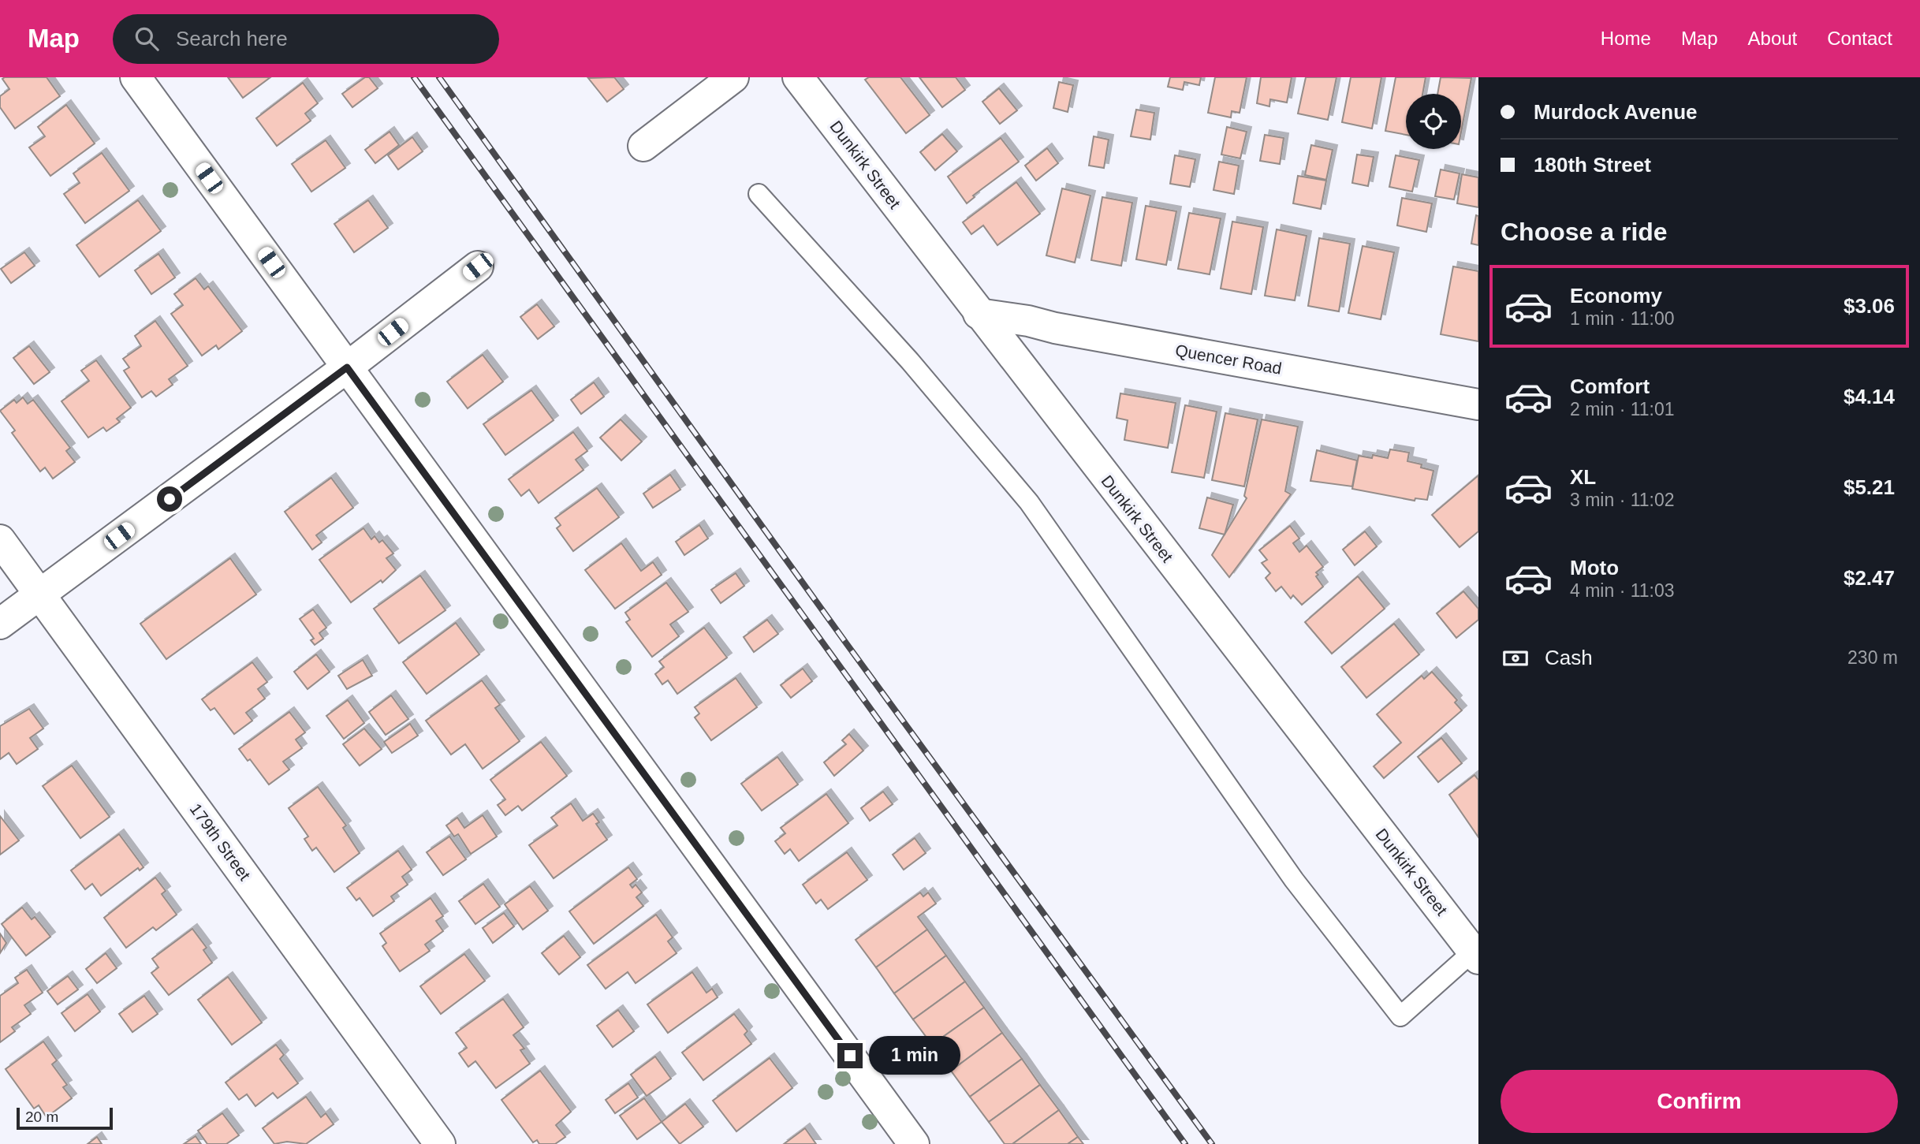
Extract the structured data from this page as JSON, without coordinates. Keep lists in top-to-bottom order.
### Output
{
  "streets": {
    "street": ["Dunkirk Street", "Quencer Road", "179th Street"]
  },
  "crossings": [
    ["Dunkirk Street", "Quencer Road"]
  ],
  "scale_bar": "20 m",
  "page": {
    "header": "Map",
    "search": "Search here",
    "nav": [
      "Home",
      "Map",
      "About",
      "Contact"
    ],
    "banner": ["Murdock Avenue", "180th Street"],
    "heading": "Choose a ride",
    "list": [
      {
        "name": "Economy",
        "note": "1 min · 11:00",
        "value": "$3.06"
      },
      {
        "name": "Comfort",
        "note": "2 min · 11:01",
        "value": "$4.14"
      },
      {
        "name": "XL",
        "note": "3 min · 11:02",
        "value": "$5.21"
      },
      {
        "name": "Moto",
        "note": "4 min · 11:03",
        "value": "$2.47"
      }
    ],
    "pay": ["Cash", "230 m"],
    "bubble": "1 min",
    "buttons": "Confirm",
    "scale": "20 m"
  }
}
